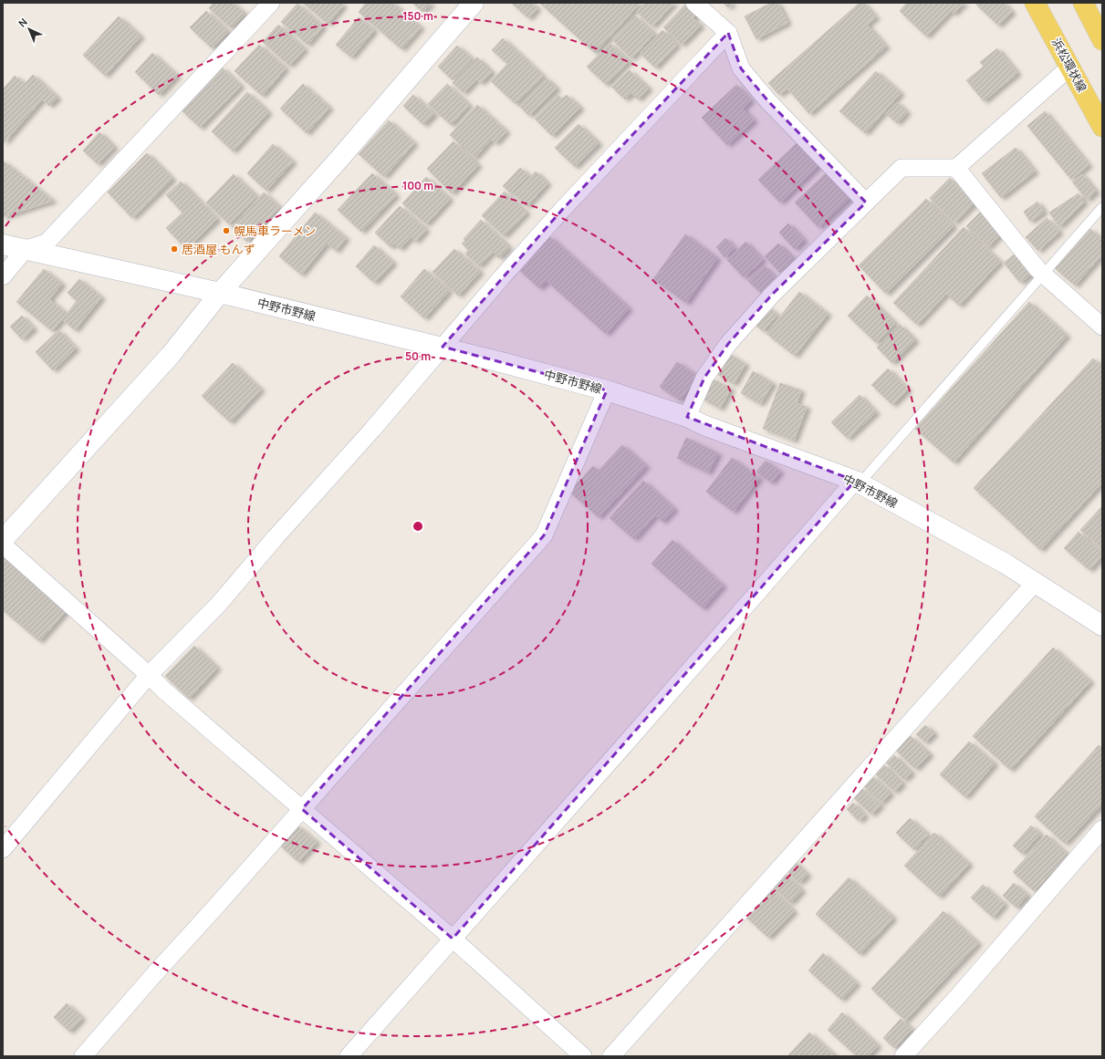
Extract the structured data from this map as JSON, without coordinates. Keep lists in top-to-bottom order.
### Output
{
  "streets": {
    "main road": ["浜松環状線", "中野市野線"]
  },
  "places": ["幌馬車ラーメン", "居酒屋 もんず"],
  "north": "top left",
  "rings": ["150 m", "100 m", "50 m"]
}
